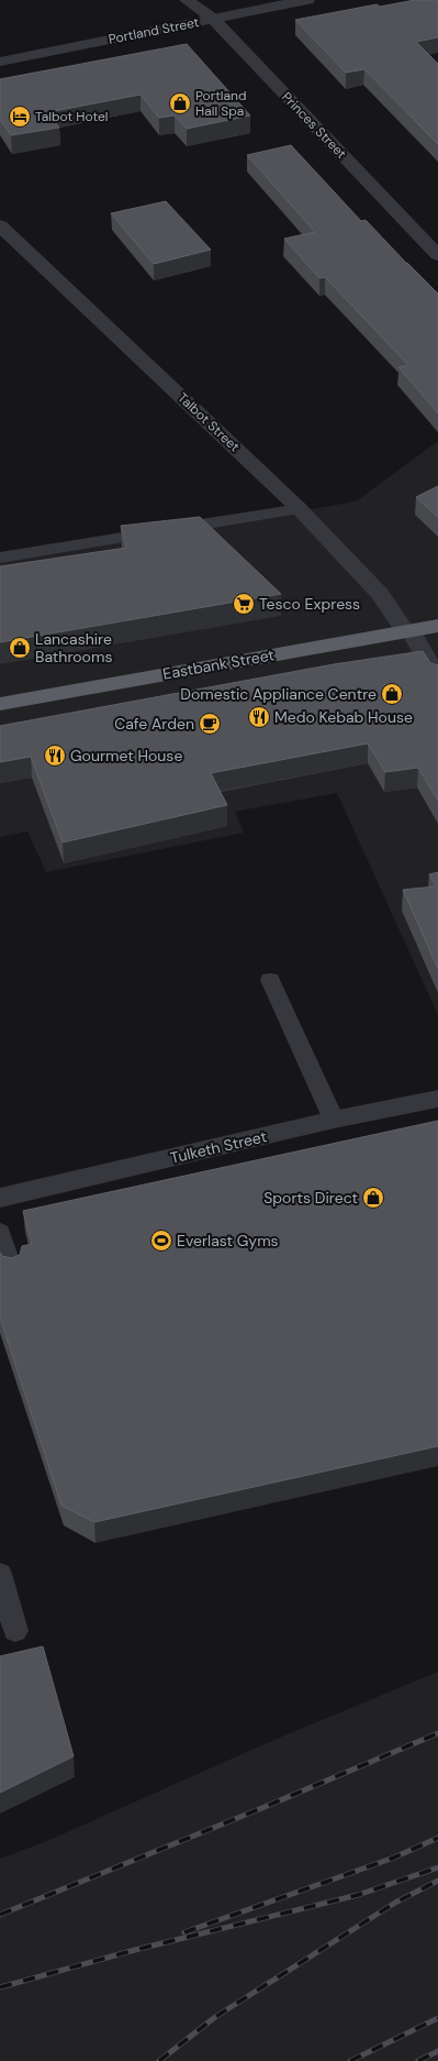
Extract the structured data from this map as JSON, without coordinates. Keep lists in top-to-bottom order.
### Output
{
  "streets": {
    "highway": ["Eastbank Street"],
    "street": [
      "Portland Street",
      "Princes Street",
      "Talbot Street",
      "Tulketh Street"
    ]
  },
  "crossings": [
    ["Portland Street", "Princes Street"],
    ["Talbot Street", "Eastbank Street"]
  ],
  "places": {
    "shop": [
      "Portland Hall Spa",
      "Lancashire Bathrooms",
      "Domestic Appliance Centre",
      "Sports Direct"
    ],
    "hotel": ["Talbot Hotel"],
    "supermarket": ["Tesco Express"],
    "restaurant": ["Medo Kebab House", "Gourmet House"],
    "cafe": ["Cafe Arden"],
    "sports": ["Everlast Gyms"]
  }
}
